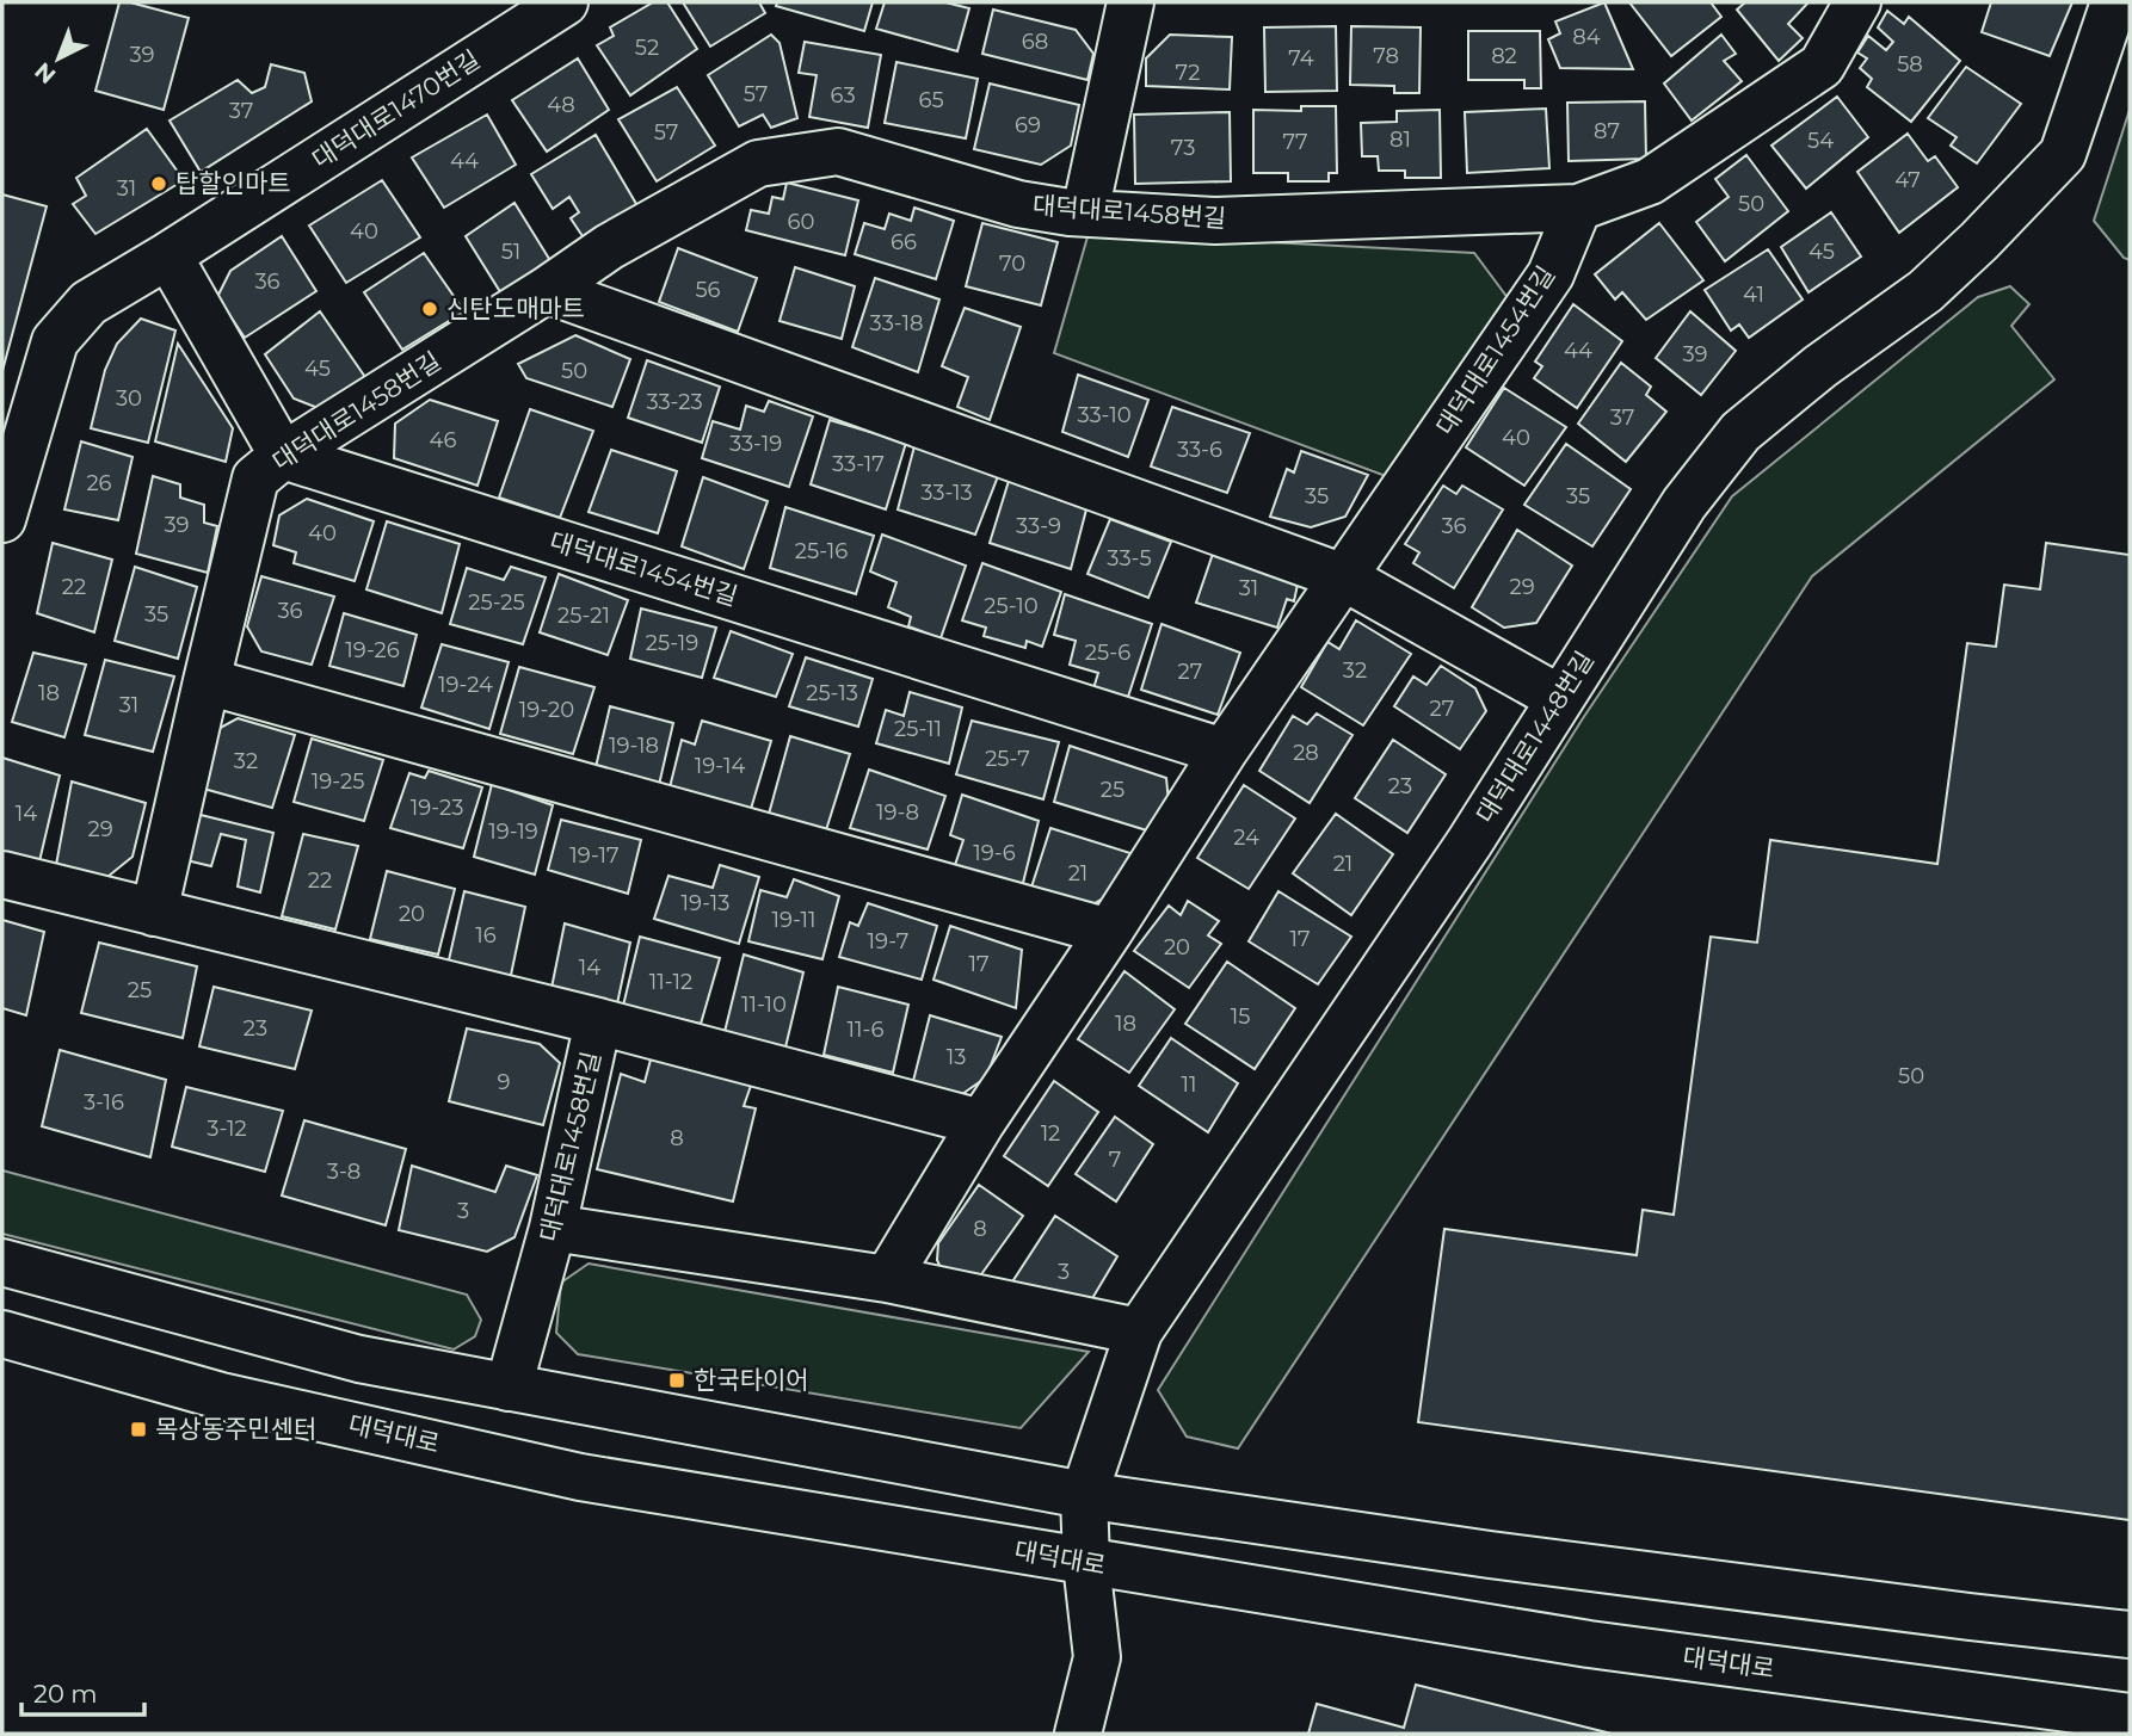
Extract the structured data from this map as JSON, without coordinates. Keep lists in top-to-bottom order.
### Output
{
  "streets": {
    "street": [
      "대덕대로1470번길",
      "대덕대로1458번길",
      "대덕대로1454번길",
      "대덕대로1448번길",
      "대덕대로"
    ]
  },
  "crossings": [
    ["대덕대로1458번길", "대덕대로1454번길"],
    ["대덕대로1448번길", "대덕대로"]
  ],
  "places": {
    "other": ["탑할인마트", "신탄도매마트"],
    "transit": ["한국타이어", "목상동주민센터"]
  },
  "house_numbers": [
    "84",
    "68",
    "52",
    "39",
    "78",
    "82",
    "74",
    "58",
    "72",
    "57",
    "63",
    "65",
    "48",
    "37",
    "69",
    "87",
    "57",
    "81",
    "54",
    "77",
    "73",
    "44",
    "47",
    "31",
    "50",
    "60",
    "40",
    "66",
    "51",
    "45",
    "70",
    "36",
    "56",
    "41",
    "33-18",
    "44",
    "39",
    "45",
    "50",
    "30",
    "33-23",
    "33-10",
    "37",
    "40",
    "46",
    "33-19",
    "33-6",
    "33-17",
    "26",
    "33-13",
    "35",
    "35",
    "39",
    "33-9",
    "36",
    "40",
    "25-16",
    "33-5",
    "22",
    "29",
    "31",
    "25-25",
    "25-10",
    "36",
    "35",
    "25-21",
    "25-19",
    "19-26",
    "25-6",
    "32",
    "27",
    "19-24",
    "18",
    "25-13",
    "31",
    "27",
    "19-20",
    "25-11",
    "19-18",
    "28",
    "25-7",
    "32",
    "19-14",
    "19-25",
    "23",
    "25",
    "19-23",
    "19-8",
    "14",
    "29",
    "19-19",
    "24",
    "19-6",
    "19-17",
    "21",
    "21",
    "22",
    "19-13",
    "20",
    "19-11",
    "16",
    "17",
    "19-7",
    "20",
    "17",
    "14",
    "11-12",
    "25",
    "11-10",
    "15",
    "18",
    "23",
    "11-6",
    "13",
    "50",
    "9",
    "11",
    "3-16",
    "3-12",
    "12",
    "8",
    "7",
    "3-8",
    "3",
    "8",
    "3"
  ],
  "scale_bar": "20 m",
  "north": "bottom left"
}
